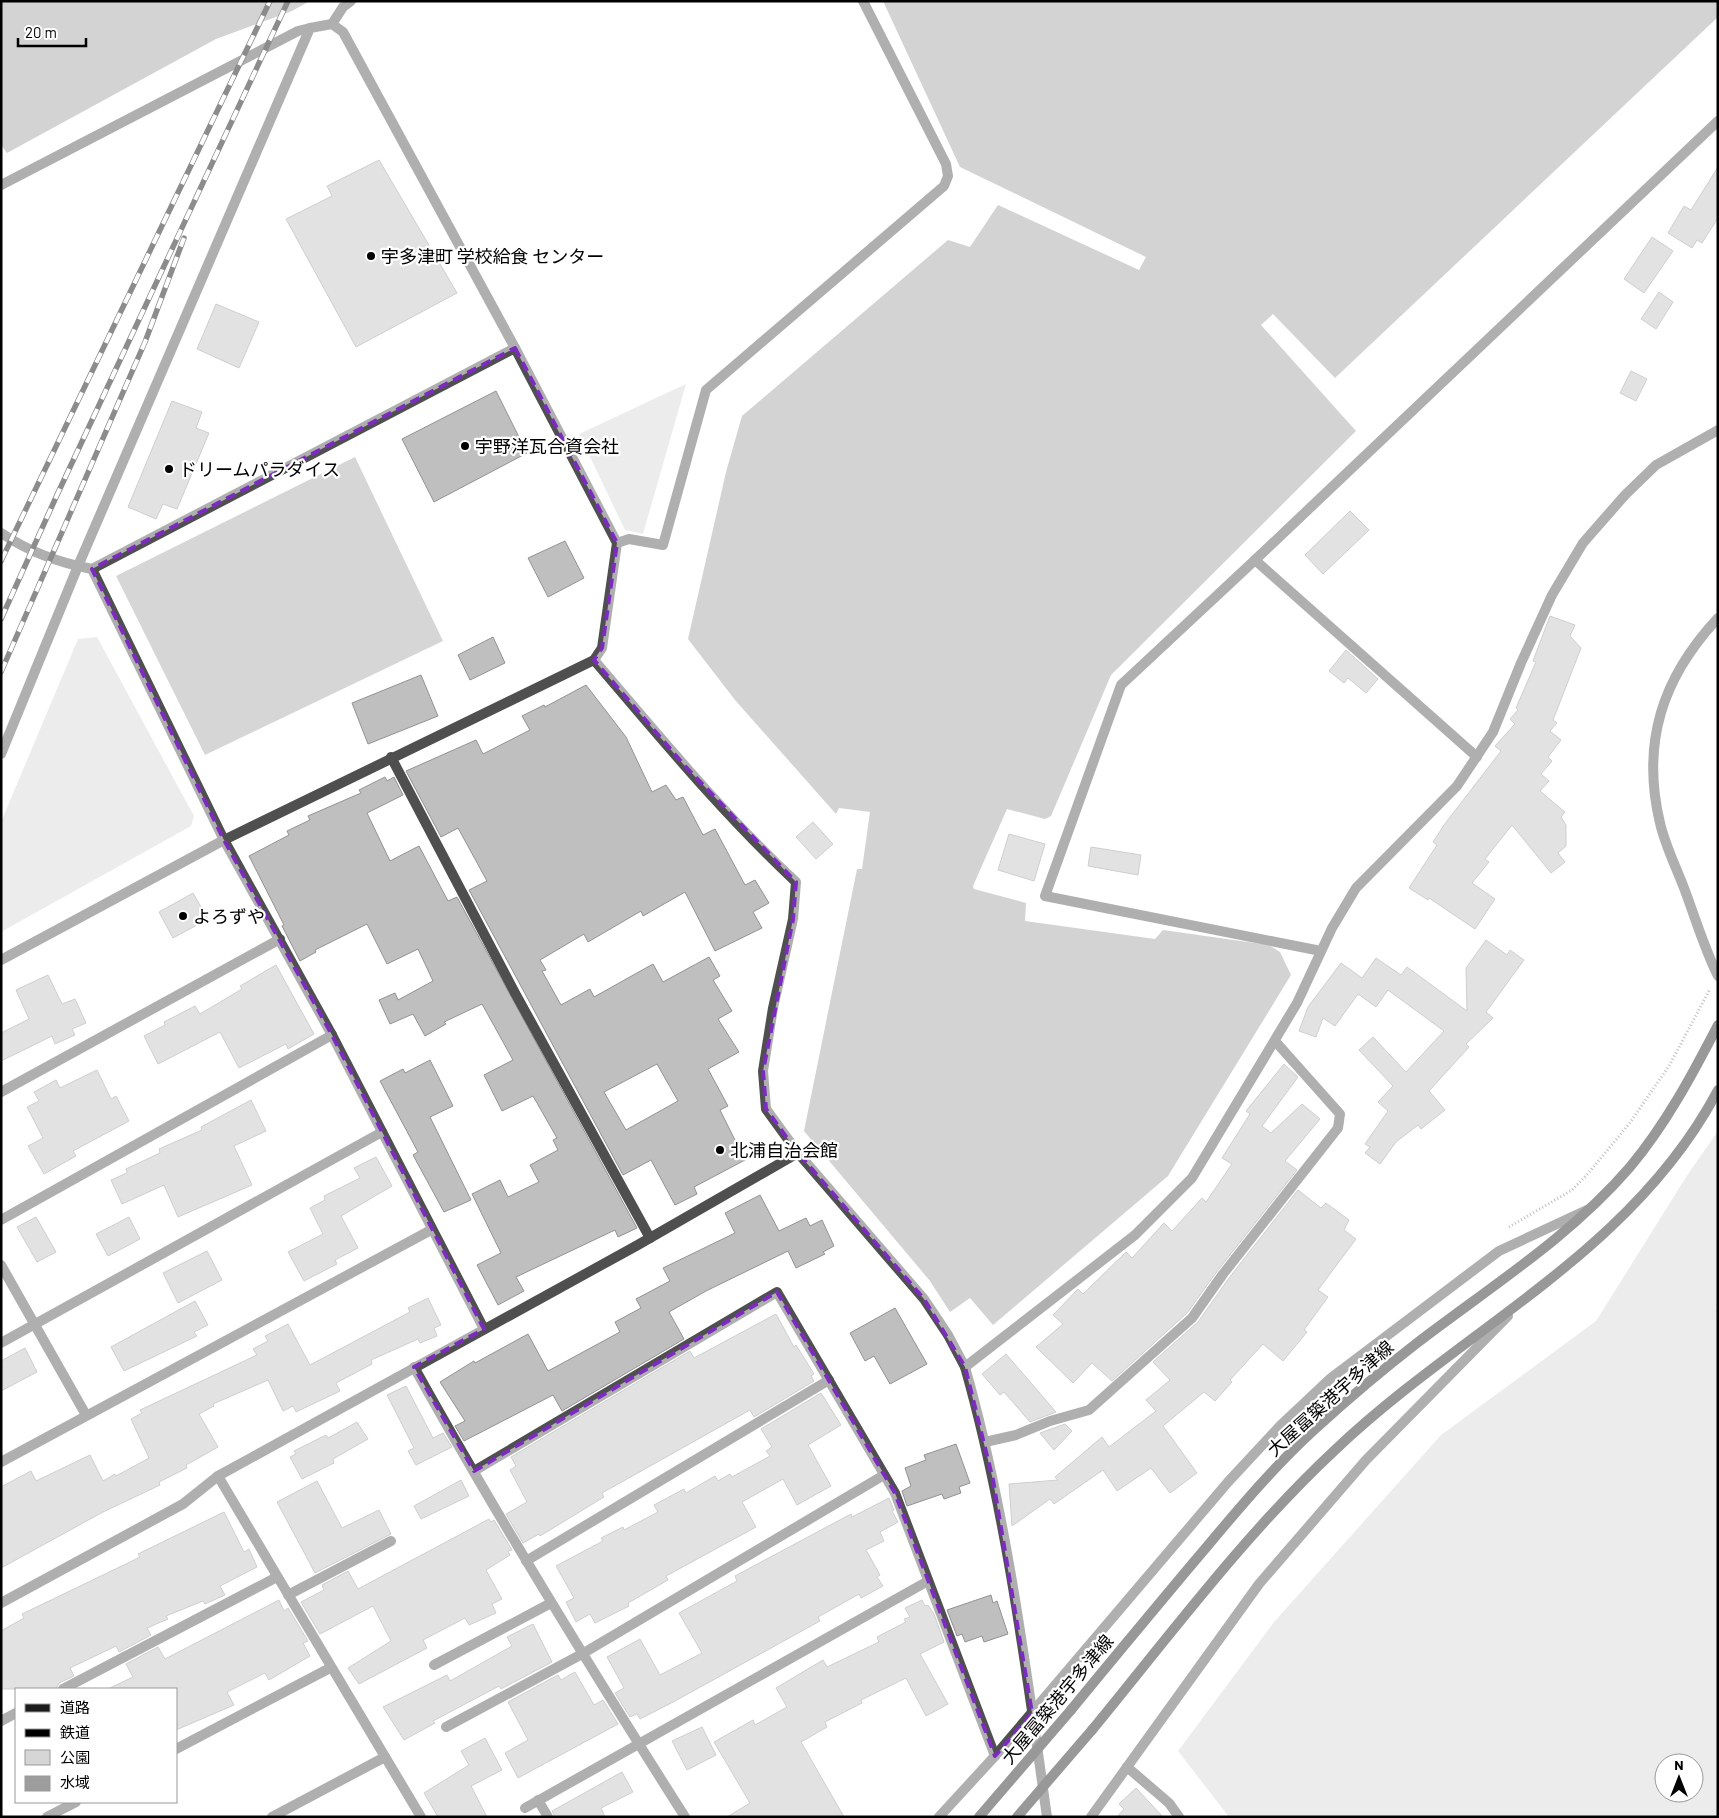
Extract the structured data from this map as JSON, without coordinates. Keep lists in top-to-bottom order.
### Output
{
  "streets": {
    "main road": ["大屋冨築港宇多津線"]
  },
  "places": [
    "宇多津町 学校給食 センター",
    "宇野洋瓦合資会社",
    "ドリームパラダイス",
    "よろずや",
    "北浦自治会館"
  ],
  "legend": [
    "道路",
    "鉄道",
    "公園",
    "水域"
  ],
  "scale_bar": "20 m",
  "north": "top"
}
